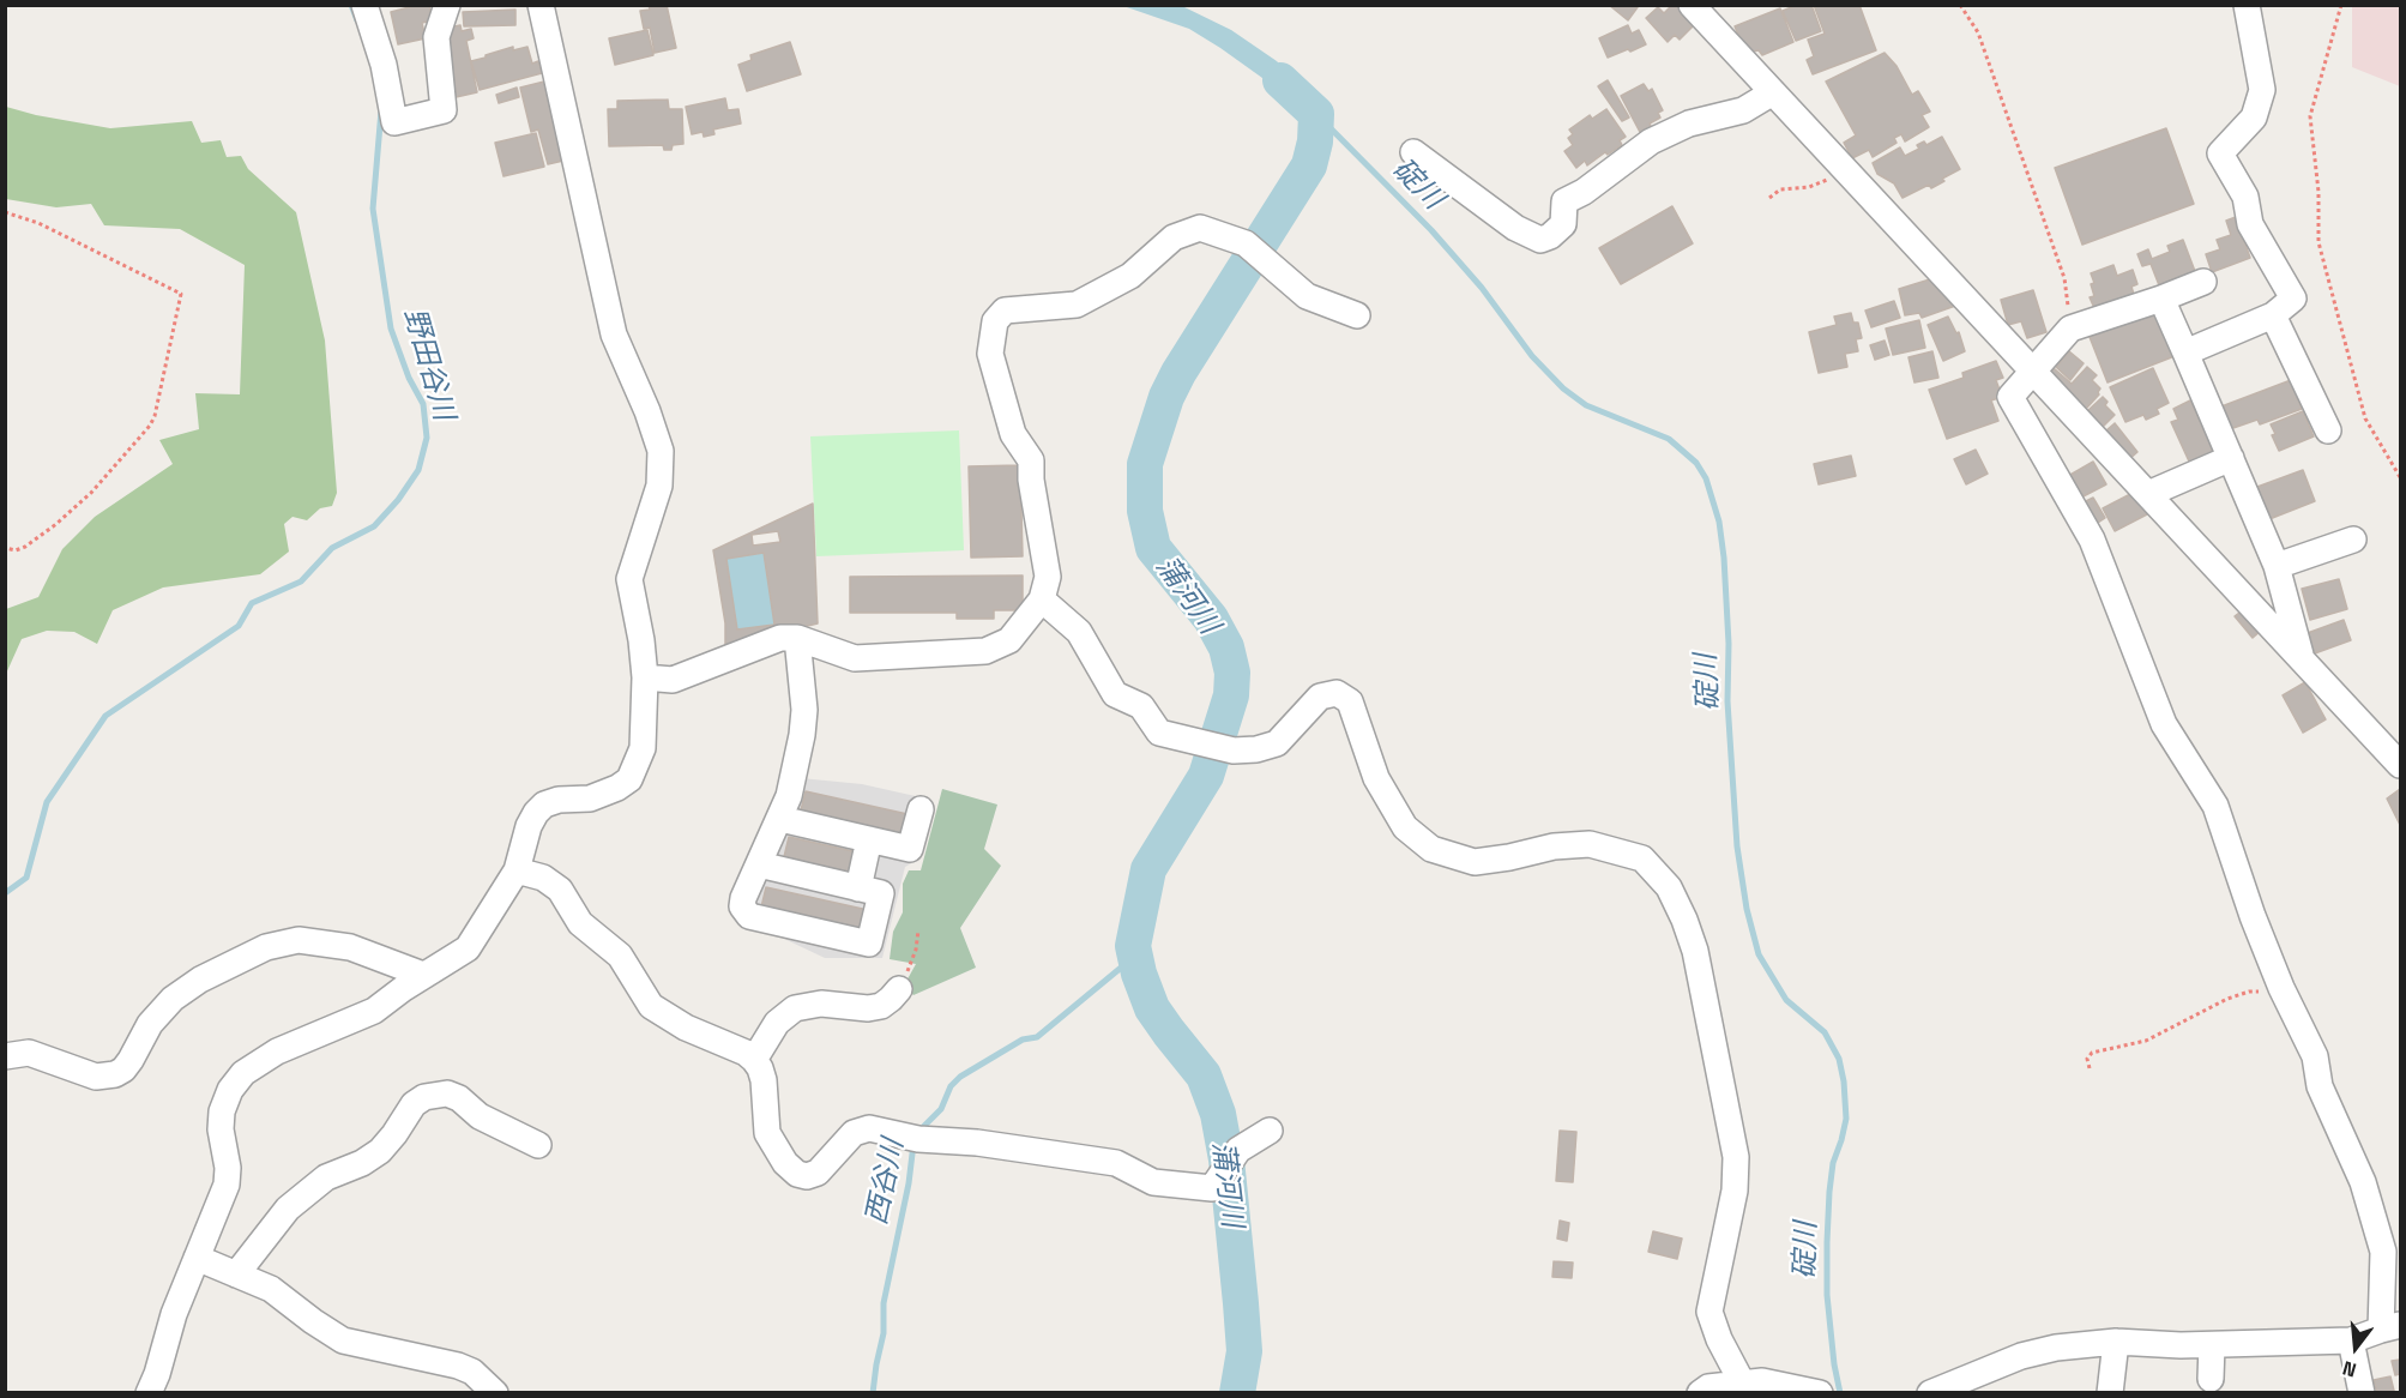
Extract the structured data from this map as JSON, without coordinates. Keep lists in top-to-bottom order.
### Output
{
  "water": [
    "碇川",
    "野田谷川",
    "蒲河川",
    "西谷川"
  ],
  "north": "bottom"
}
